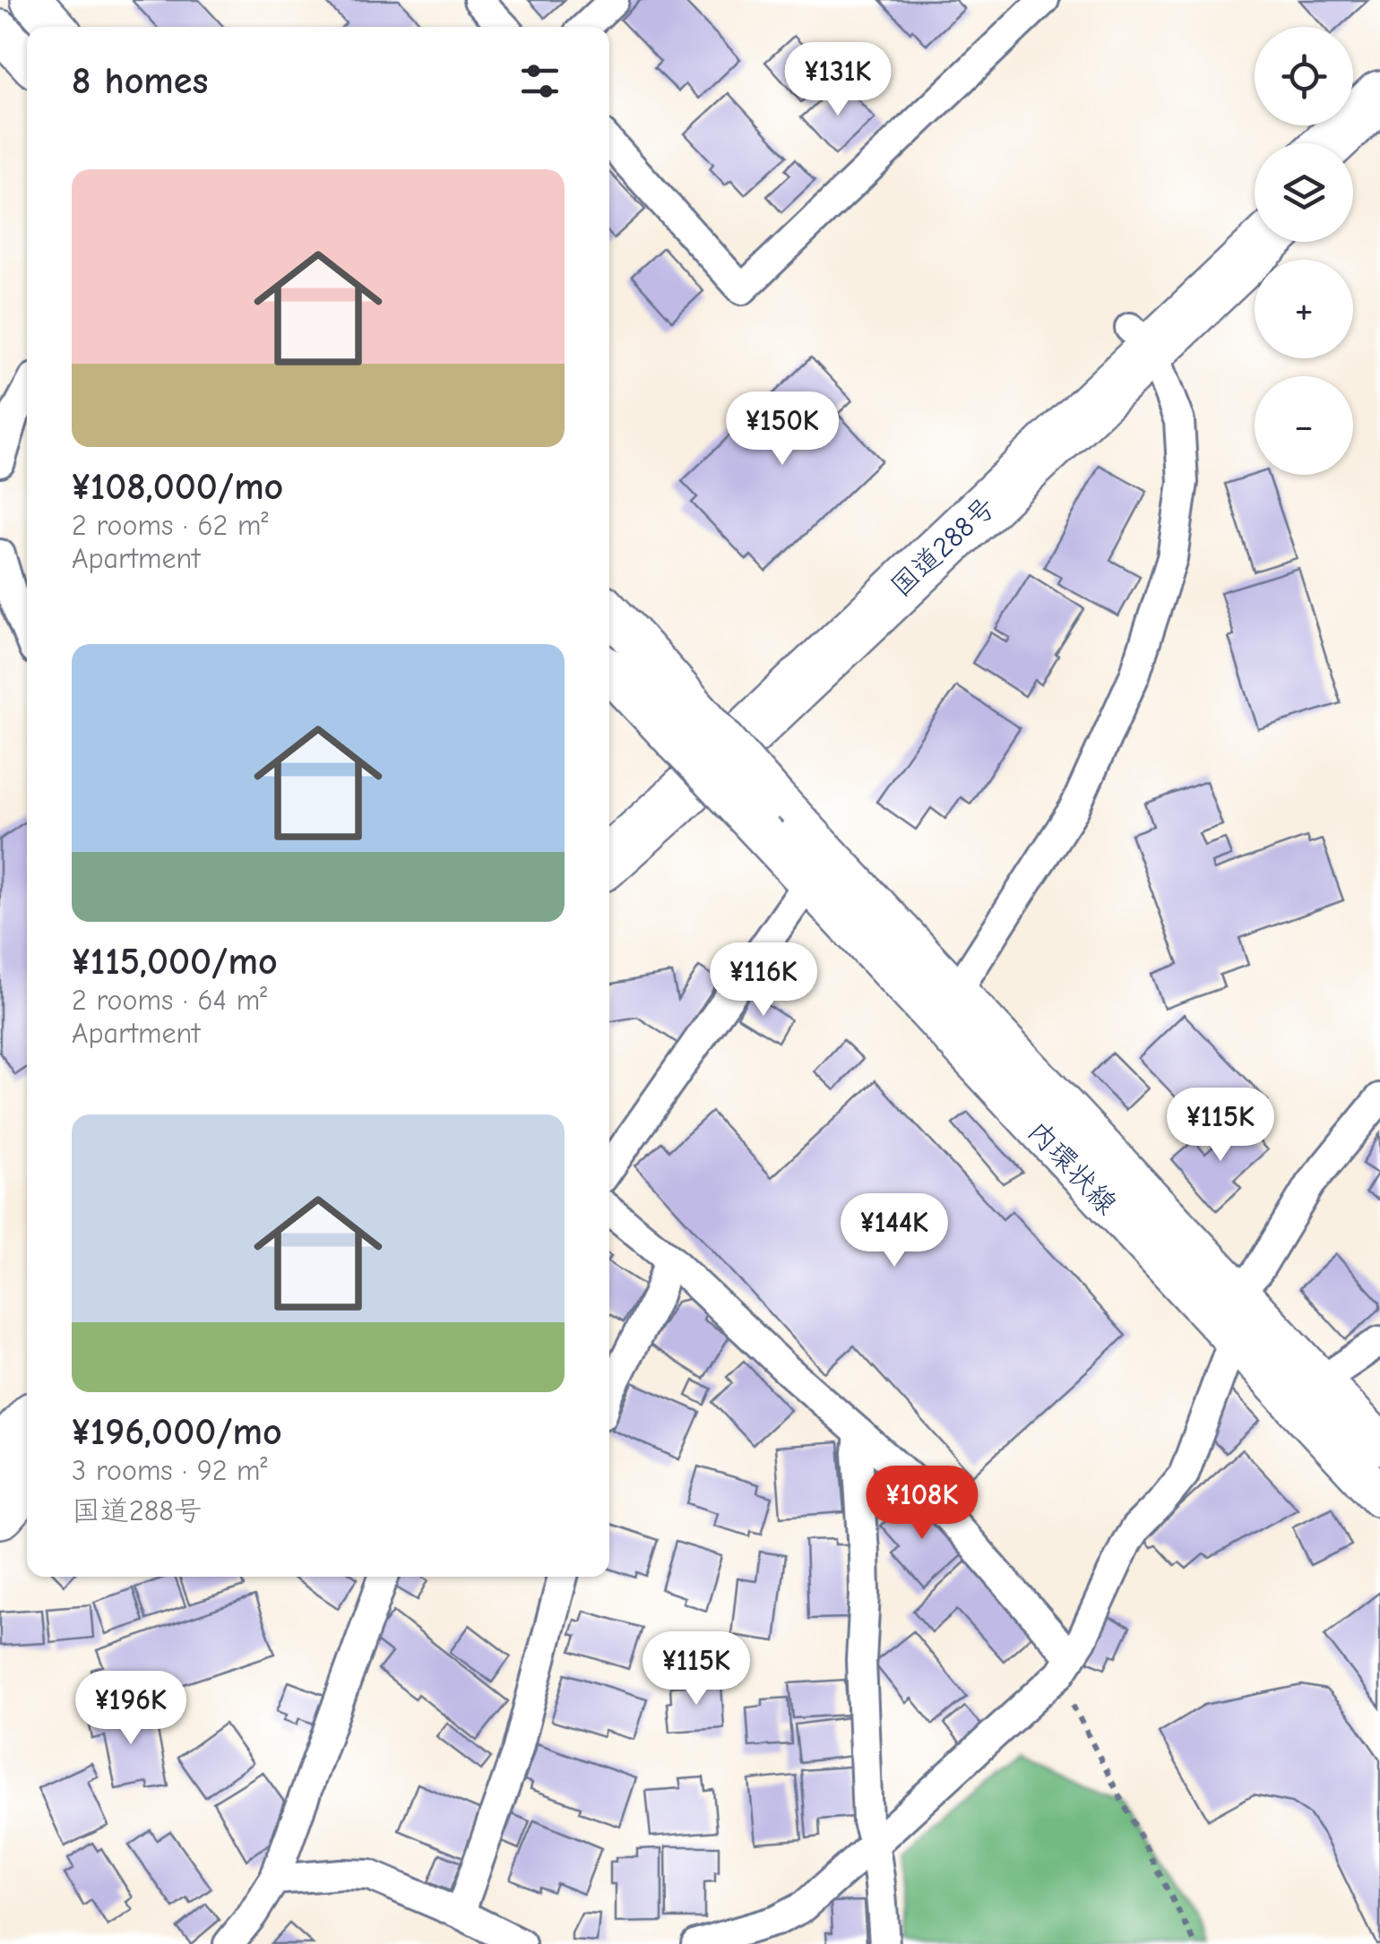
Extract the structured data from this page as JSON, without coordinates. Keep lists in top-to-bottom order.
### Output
{
  "streets": {
    "highway": ["国道288号"],
    "street": ["内環状線"]
  },
  "page": {
    "map_buttons": ["+", "−"],
    "heading": "8 homes",
    "price": [
      "¥131K",
      "¥150K",
      "¥116K",
      "¥115K",
      "¥144K",
      "¥108K",
      "¥115K",
      "¥196K"
    ],
    "list": [
      {
        "name": "¥108,000/mo",
        "note": "2 rooms · 62 m² · Apartment"
      },
      {
        "name": "¥115,000/mo",
        "note": "2 rooms · 64 m² · Apartment"
      },
      {
        "name": "¥196,000/mo",
        "note": "3 rooms · 92 m² · 国道288号"
      }
    ]
  }
}
